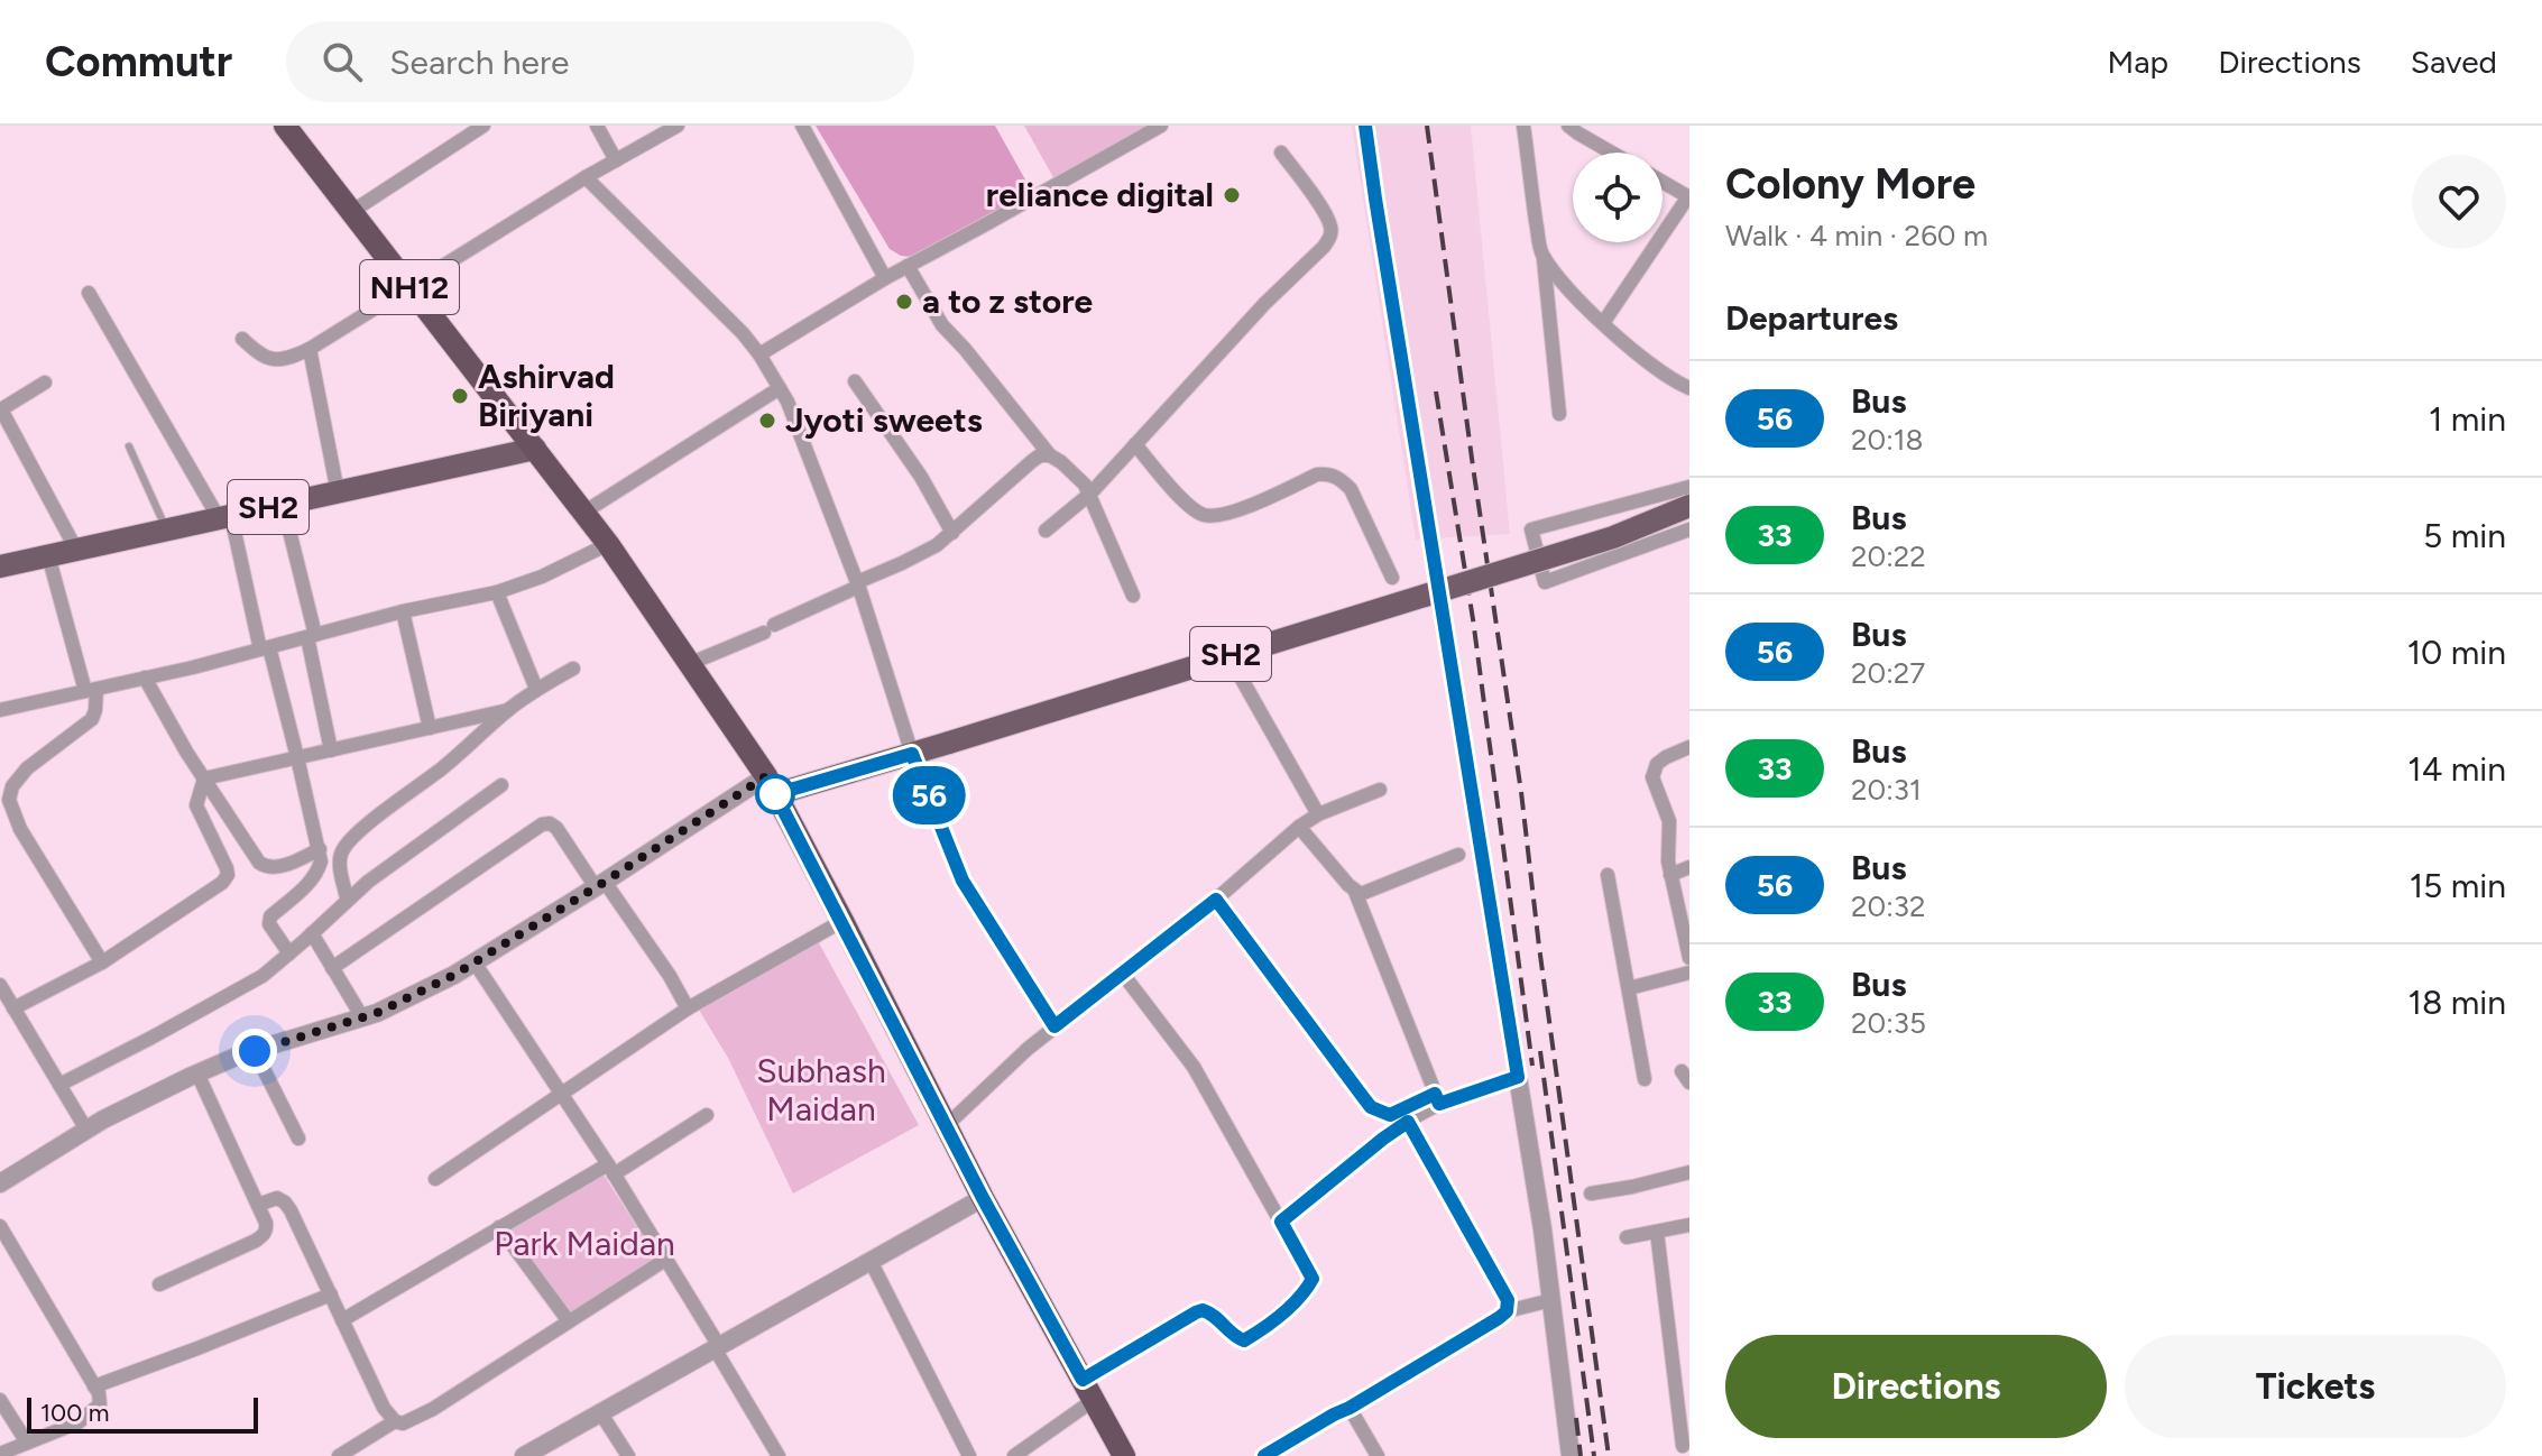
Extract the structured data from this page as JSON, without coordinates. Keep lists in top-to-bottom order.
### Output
{
  "streets": {
    "highway": ["NH12"],
    "main road": ["SH2"]
  },
  "crossings": [
    ["NH12", "SH2"]
  ],
  "parks": ["Subhash Maidan", "Park Maidan"],
  "places": [
    "reliance digital",
    "a to z store",
    "Ashirvad Biriyani",
    "Jyoti sweets"
  ],
  "lines": ["bus line 56"],
  "scale_bar": "100 m",
  "page": {
    "header": "Commutr",
    "search": "Search here",
    "nav": ["Map", "Directions", "Saved"],
    "on_map": "56",
    "heading": [
      ["Colony More", "Walk · 4 min · 260 m"],
      "Departures"
    ],
    "list": [
      {
        "mark": "56",
        "name": "Bus",
        "note": "20:18",
        "value": "1 min"
      },
      {
        "mark": "33",
        "name": "Bus",
        "note": "20:22",
        "value": "5 min"
      },
      {
        "mark": "56",
        "name": "Bus",
        "note": "20:27",
        "value": "10 min"
      },
      {
        "mark": "33",
        "name": "Bus",
        "note": "20:31",
        "value": "14 min"
      },
      {
        "mark": "56",
        "name": "Bus",
        "note": "20:32",
        "value": "15 min"
      },
      {
        "mark": "33",
        "name": "Bus",
        "note": "20:35",
        "value": "18 min"
      }
    ],
    "buttons": ["Directions", "Tickets"],
    "scale": "100 m"
  }
}
